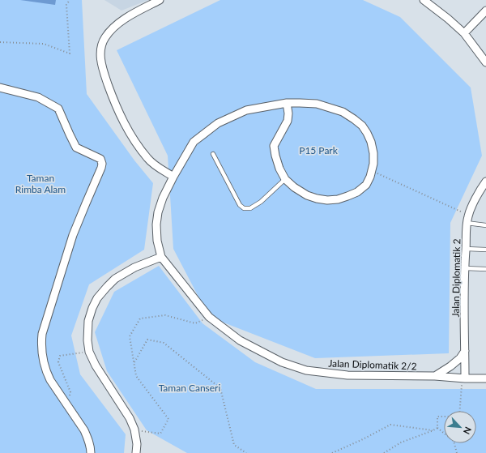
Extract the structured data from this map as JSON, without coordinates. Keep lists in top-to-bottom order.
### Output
{
  "streets": {
    "street": ["Jalan Diplomatik 2", "Jalan Diplomatik 2/2"]
  },
  "crossings": [
    ["Jalan Diplomatik 2", "Jalan Diplomatik 2/2"]
  ],
  "parks": ["P15 Park", "Taman Rimba Alam", "Taman Canseri"],
  "north": "bottom right"
}
